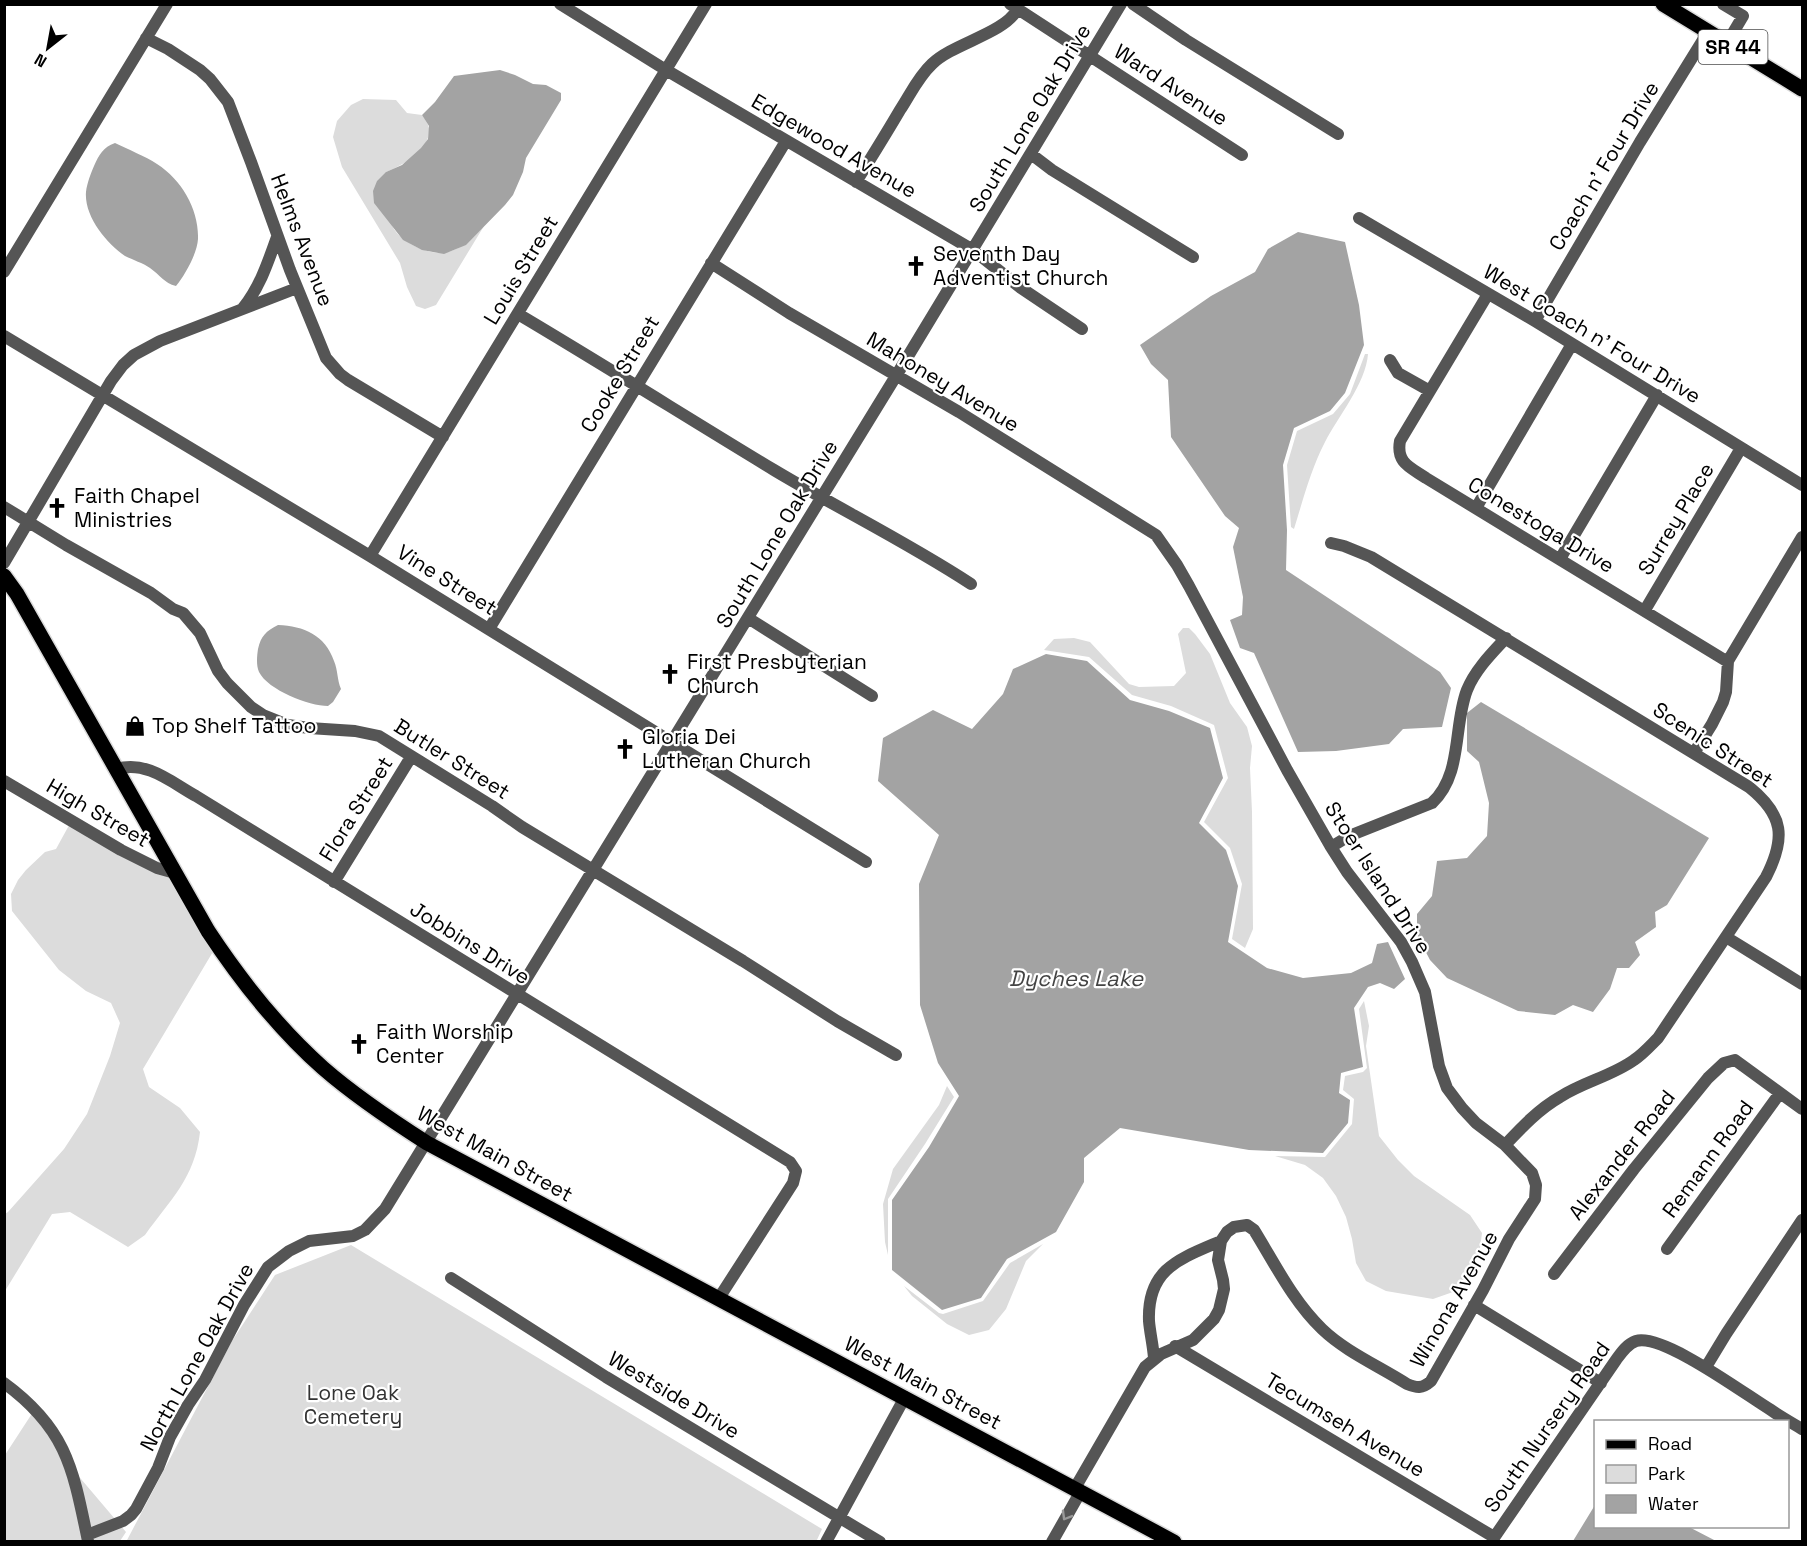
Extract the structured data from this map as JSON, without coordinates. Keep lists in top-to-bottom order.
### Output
{
  "streets": {
    "main road": ["SR 44", "West Main Street"],
    "street": [
      "Ward Avenue",
      "South Lone Oak Drive",
      "Edgewood Avenue",
      "Coach n' Four Drive",
      "Helms Avenue",
      "Louis Street",
      "West Coach n' Four Drive",
      "Cooke Street",
      "Mahoney Avenue",
      "Surrey Place",
      "Conestoga Drive",
      "Vine Street",
      "Scenic Street",
      "Butler Street",
      "Flora Street",
      "High Street",
      "Stoer Island Drive",
      "Jobbins Drive",
      "Alexander Road",
      "Remann Road",
      "Winona Avenue",
      "North Lone Oak Drive",
      "Westside Drive",
      "Tecumseh Avenue",
      "South Nursery Road"
    ]
  },
  "crossings": [
    ["SR 44", "Coach n' Four Drive"],
    ["Ward Avenue", "South Lone Oak Drive"],
    ["South Lone Oak Drive", "Edgewood Avenue"],
    ["South Lone Oak Drive", "Mahoney Avenue"],
    ["South Lone Oak Drive", "Vine Street"],
    ["South Lone Oak Drive", "Butler Street"],
    ["South Lone Oak Drive", "Jobbins Drive"],
    ["South Lone Oak Drive", "West Main Street"],
    ["South Lone Oak Drive", "North Lone Oak Drive"],
    ["Edgewood Avenue", "Louis Street"],
    ["Edgewood Avenue", "Cooke Street"],
    ["Coach n' Four Drive", "West Coach n' Four Drive"],
    ["Helms Avenue", "Louis Street"],
    ["Louis Street", "Vine Street"],
    ["West Coach n' Four Drive", "Surrey Place"],
    ["West Coach n' Four Drive", "Conestoga Drive"],
    ["Cooke Street", "Mahoney Avenue"],
    ["Cooke Street", "Vine Street"],
    ["Mahoney Avenue", "Stoer Island Drive"],
    ["Surrey Place", "Conestoga Drive"],
    ["Scenic Street", "Stoer Island Drive"],
    ["Scenic Street", "Winona Avenue"],
    ["Butler Street", "Flora Street"],
    ["Flora Street", "Jobbins Drive"],
    ["High Street", "West Main Street"],
    ["Stoer Island Drive", "Winona Avenue"],
    ["Jobbins Drive", "West Main Street"],
    ["West Main Street", "North Lone Oak Drive"],
    ["Alexander Road", "Remann Road"],
    ["Tecumseh Avenue", "South Nursery Road"]
  ],
  "water": ["Dyches Lake"],
  "parks": ["Lone Oak Cemetery"],
  "places": {
    "church": [
      "Seventh Day Adventist Church",
      "Faith Chapel Ministries",
      "First Presbyterian Church",
      "Gloria Dei Lutheran Church",
      "Faith Worship Center"
    ],
    "shop": ["Top Shelf Tattoo"]
  },
  "legend": ["Road", "Park", "Water"],
  "north": "bottom left"
}
